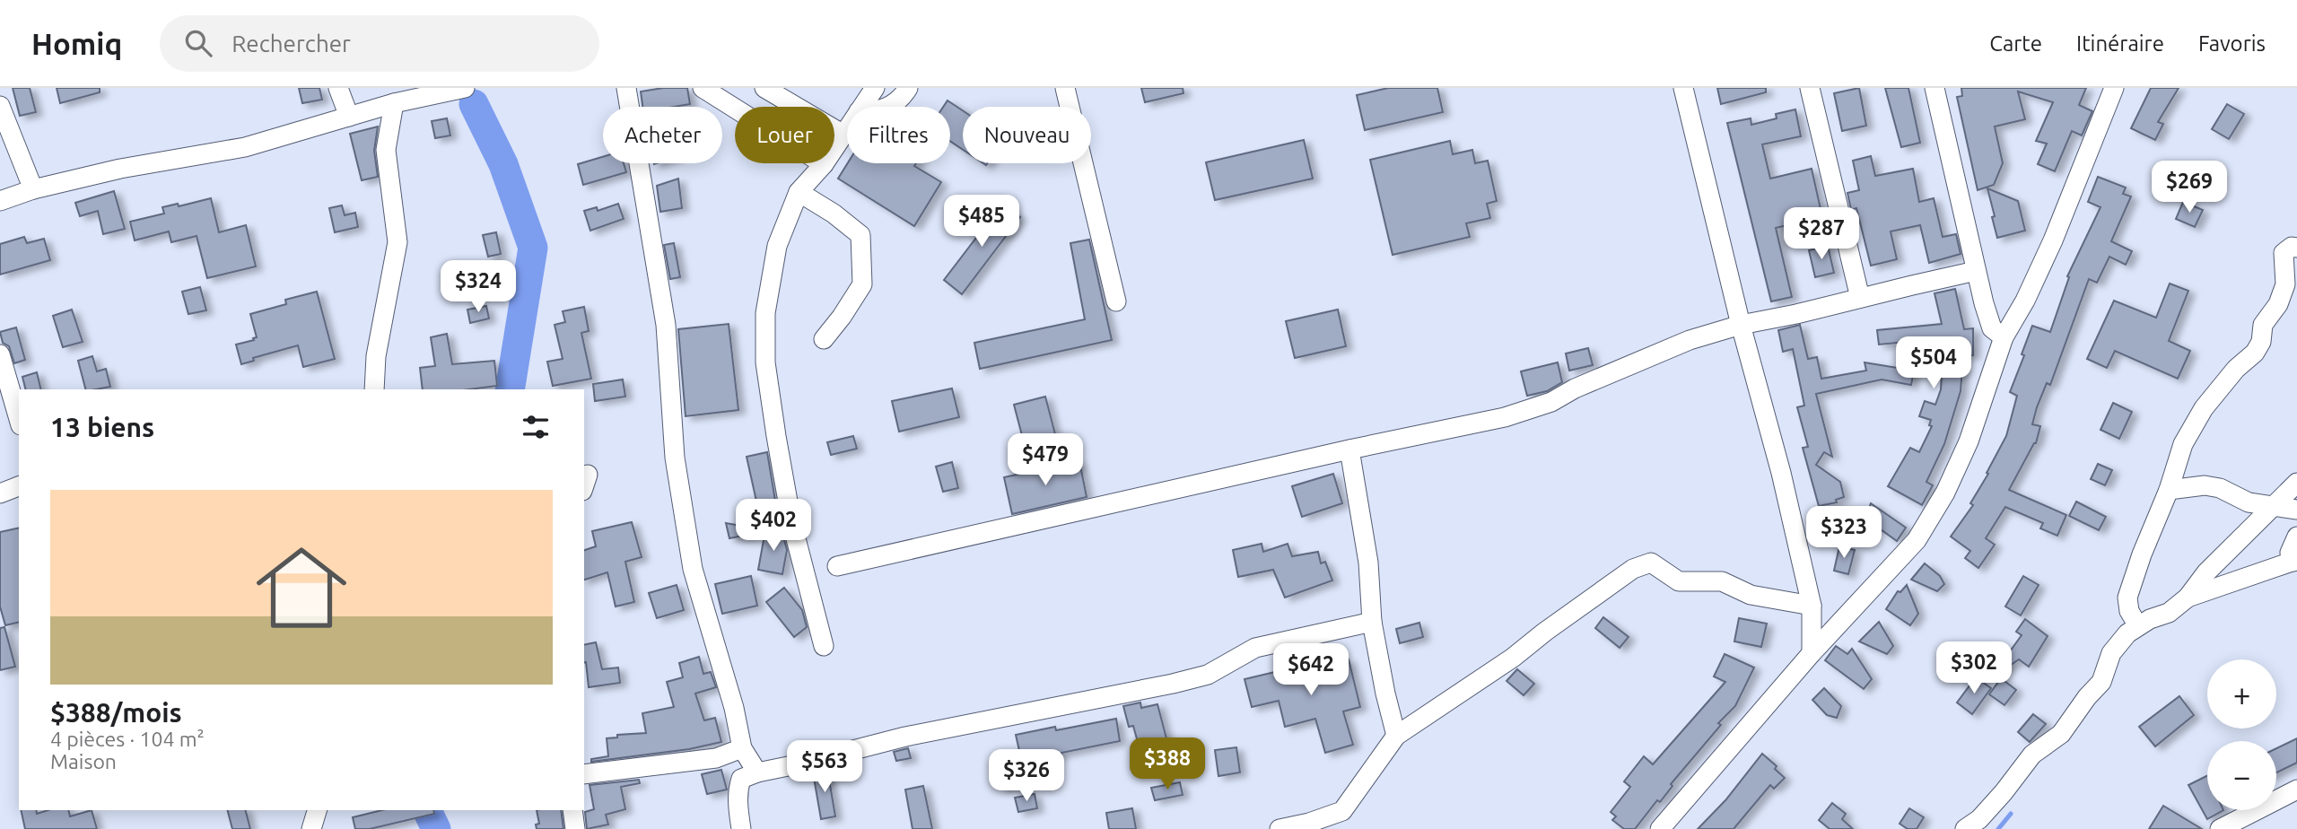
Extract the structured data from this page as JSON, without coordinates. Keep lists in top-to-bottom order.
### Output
{
  "page": {
    "header": "Homiq",
    "search": "Rechercher",
    "nav": ["Carte", "Itinéraire", "Favoris"],
    "chip": [
      "Acheter",
      "Louer",
      "Filtres",
      "Nouveau"
    ],
    "price": [
      "$269",
      "$485",
      "$287",
      "$324",
      "$504",
      "$479",
      "$402",
      "$323",
      "$302",
      "$642",
      "$388",
      "$563",
      "$326"
    ],
    "heading": "13 biens",
    "list": [
      {
        "name": "$388/mois",
        "note": "4 pièces · 104 m² · Maison"
      }
    ],
    "map_buttons": ["+", "−"]
  }
}
